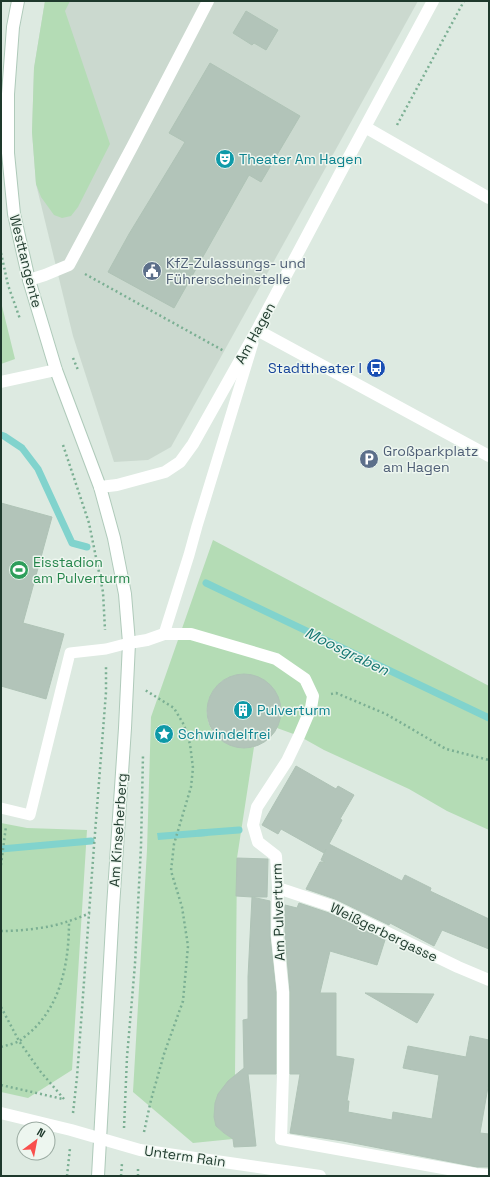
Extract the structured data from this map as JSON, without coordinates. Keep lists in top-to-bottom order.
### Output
{
  "streets": {
    "street": [
      "Westtangente",
      "Am Hagen",
      "Am Kinseherberg",
      "Am Pulverturm",
      "Weißgerbergasse",
      "Unterm Rain"
    ]
  },
  "crossings": [
    ["Westtangente", "Am Hagen"],
    ["Westtangente", "Am Kinseherberg"],
    ["Am Hagen", "Am Kinseherberg"],
    ["Am Kinseherberg", "Unterm Rain"],
    ["Am Pulverturm", "Weißgerbergasse"]
  ],
  "water": ["Moosgraben"],
  "places": {
    "theatre": ["Theater Am Hagen"],
    "public building": ["KfZ-Zulassungs- und Führerscheinstelle"],
    "bus stop": ["Stadttheater I"],
    "parking": ["Großparkplatz am Hagen"],
    "sports": ["Eisstadion am Pulverturm"],
    "building": ["Pulverturm"],
    "place": ["Schwindelfrei"]
  },
  "north": "top right"
}
